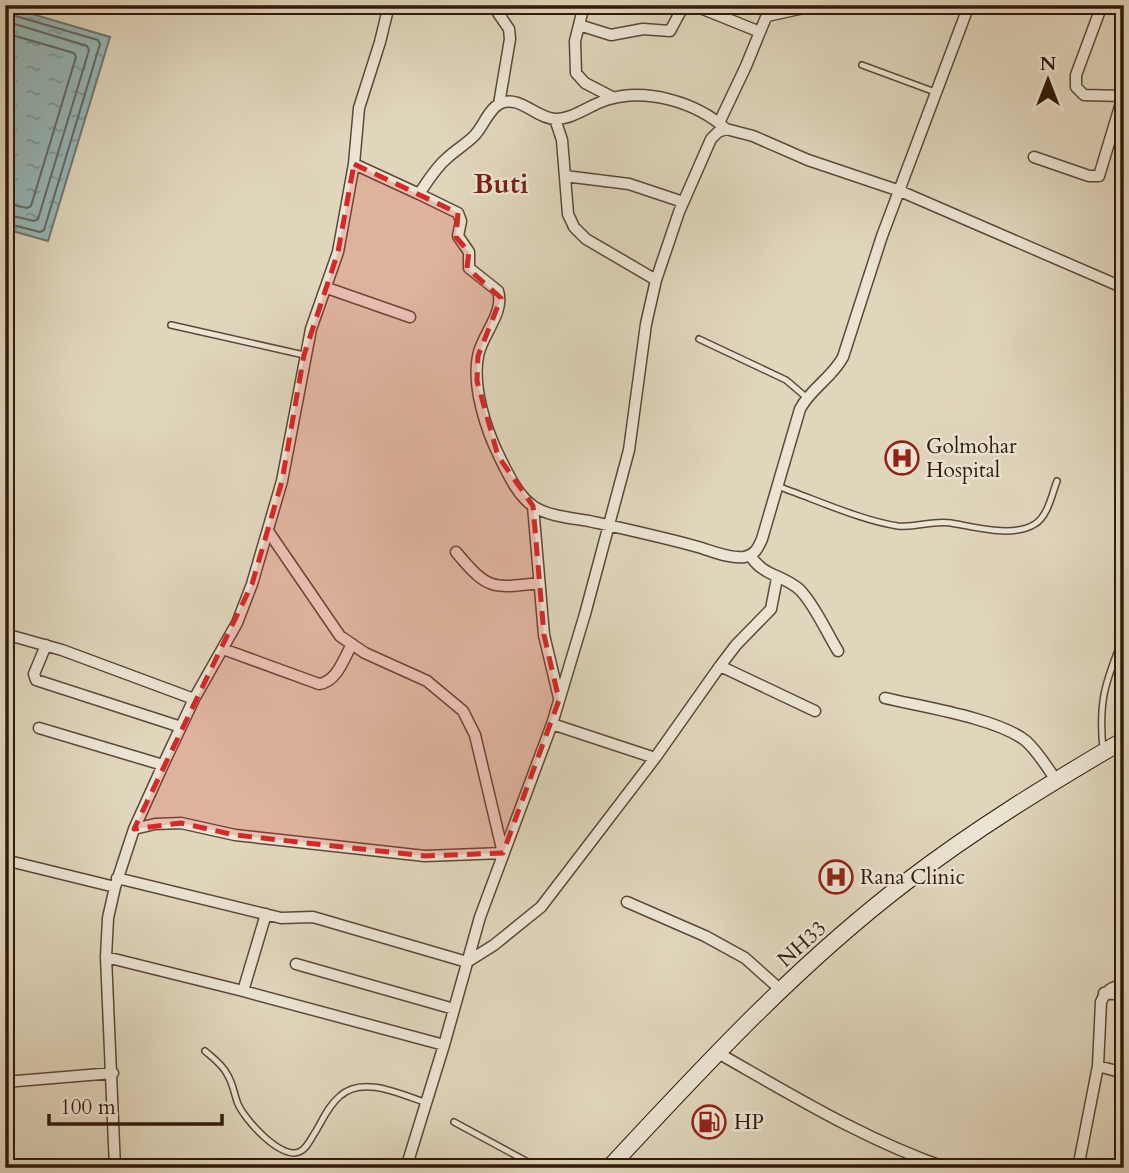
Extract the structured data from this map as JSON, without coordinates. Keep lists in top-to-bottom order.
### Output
{
  "streets": {
    "main road": ["NH33"]
  },
  "districts": ["Buti"],
  "places": {
    "hospital": ["Golmohar Hospital", "Rana Clinic"],
    "fuel station": ["HP"]
  },
  "scale_bar": "100 m",
  "north": "top"
}
